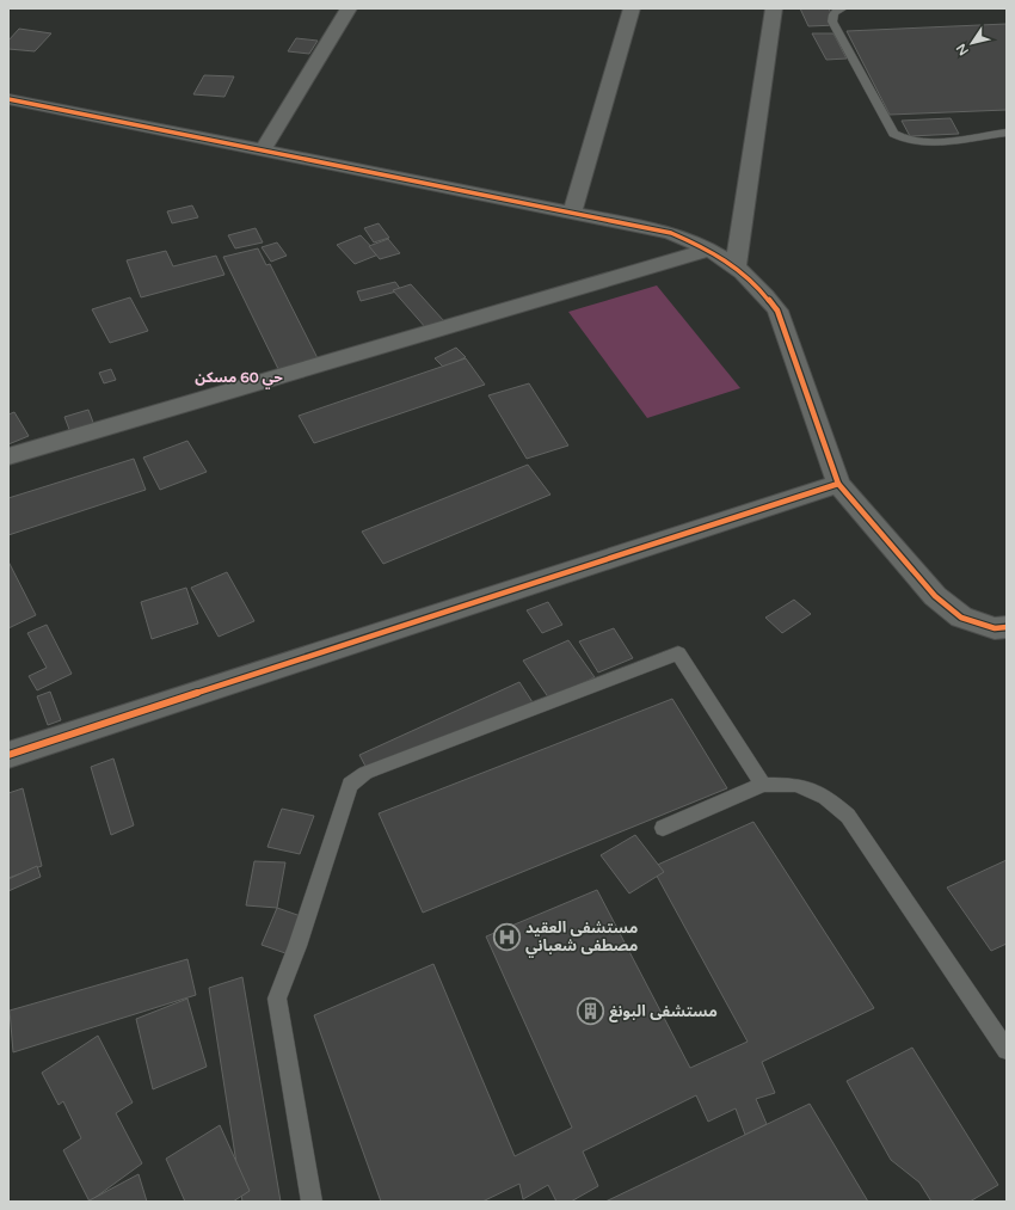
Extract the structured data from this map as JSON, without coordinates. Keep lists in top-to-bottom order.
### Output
{
  "districts": ["حي 60 مسكن"],
  "places": {
    "hospital": ["مستشفى العقيد مصطفى شعباني"],
    "building": ["مستشفى البونغ"]
  },
  "north": "bottom left"
}
